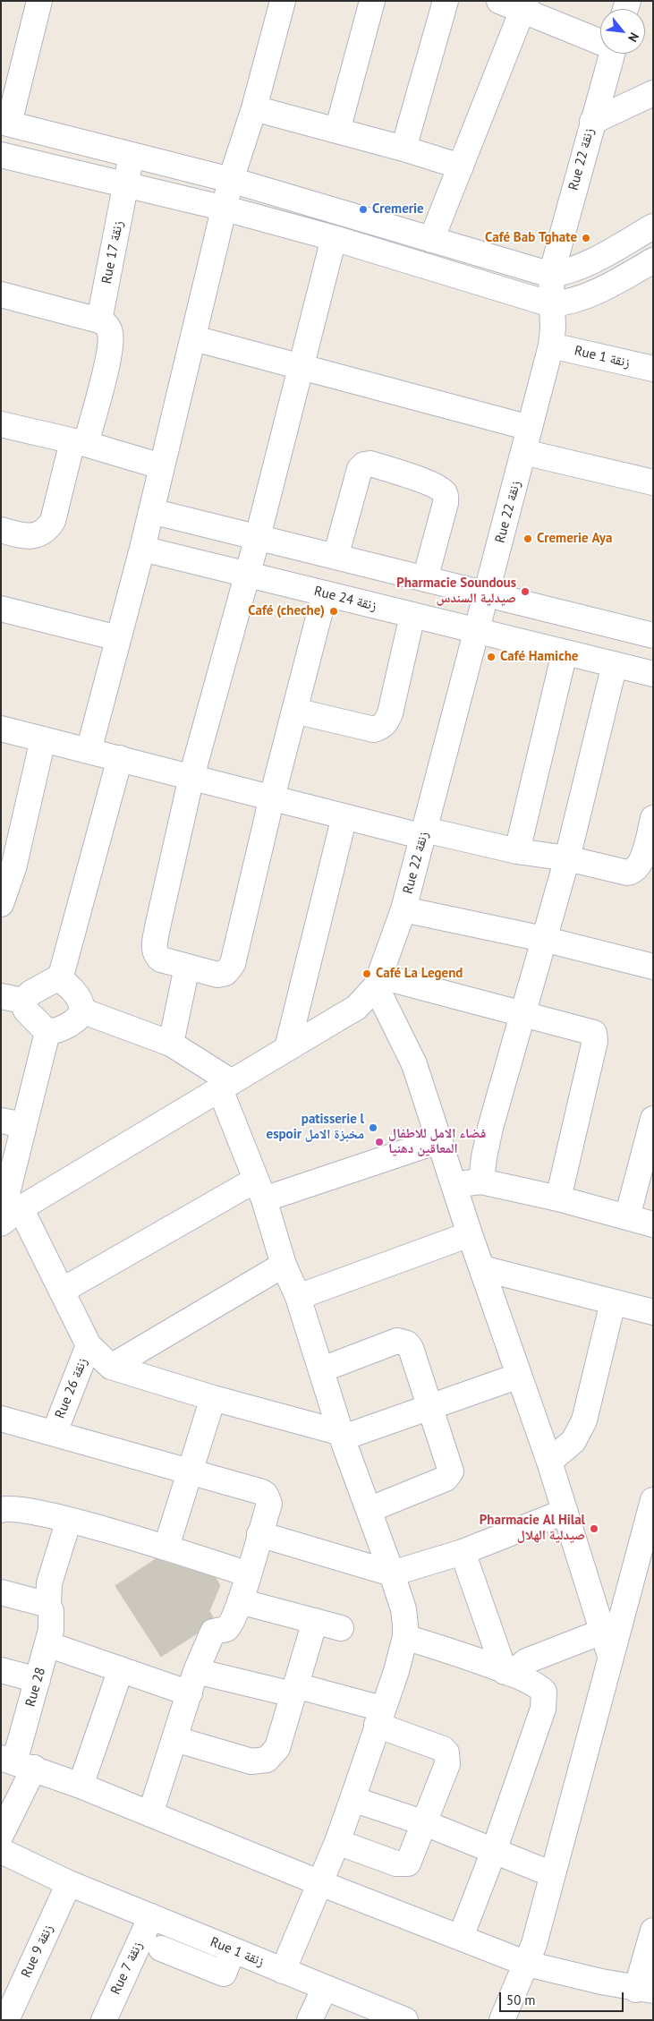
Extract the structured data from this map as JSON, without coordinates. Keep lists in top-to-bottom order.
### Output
{
  "streets": {
    "street": [
      "Rue 22 زنقة",
      "Rue 17 زنقة",
      "Rue 1 زنقة",
      "Rue 24 زنقة",
      "Rue 26 زنقة",
      "Rue 28",
      "Rue 9 زنقة",
      "Rue 7 زنقة"
    ]
  },
  "crossings": [
    ["Rue 22 زنقة", "Rue 1 زنقة"],
    ["Rue 22 زنقة", "Rue 24 زنقة"],
    ["Rue 1 زنقة", "Rue 9 زنقة"],
    ["Rue 1 زنقة", "Rue 7 زنقة"]
  ],
  "places": [
    "Cremerie",
    "Café Bab Tghate",
    "Cremerie Aya",
    "Pharmacie Soundous صيدلية السندس",
    "Café (cheche)",
    "Café Hamiche",
    "Café La Legend",
    "patisserie l espoir مخبزة الامل",
    "فضاء الامل للاطفال المعاقين دهنيا",
    "Pharmacie Al Hilal صيدلية الهلال"
  ],
  "scale_bar": "50 m",
  "north": "bottom right"
}
